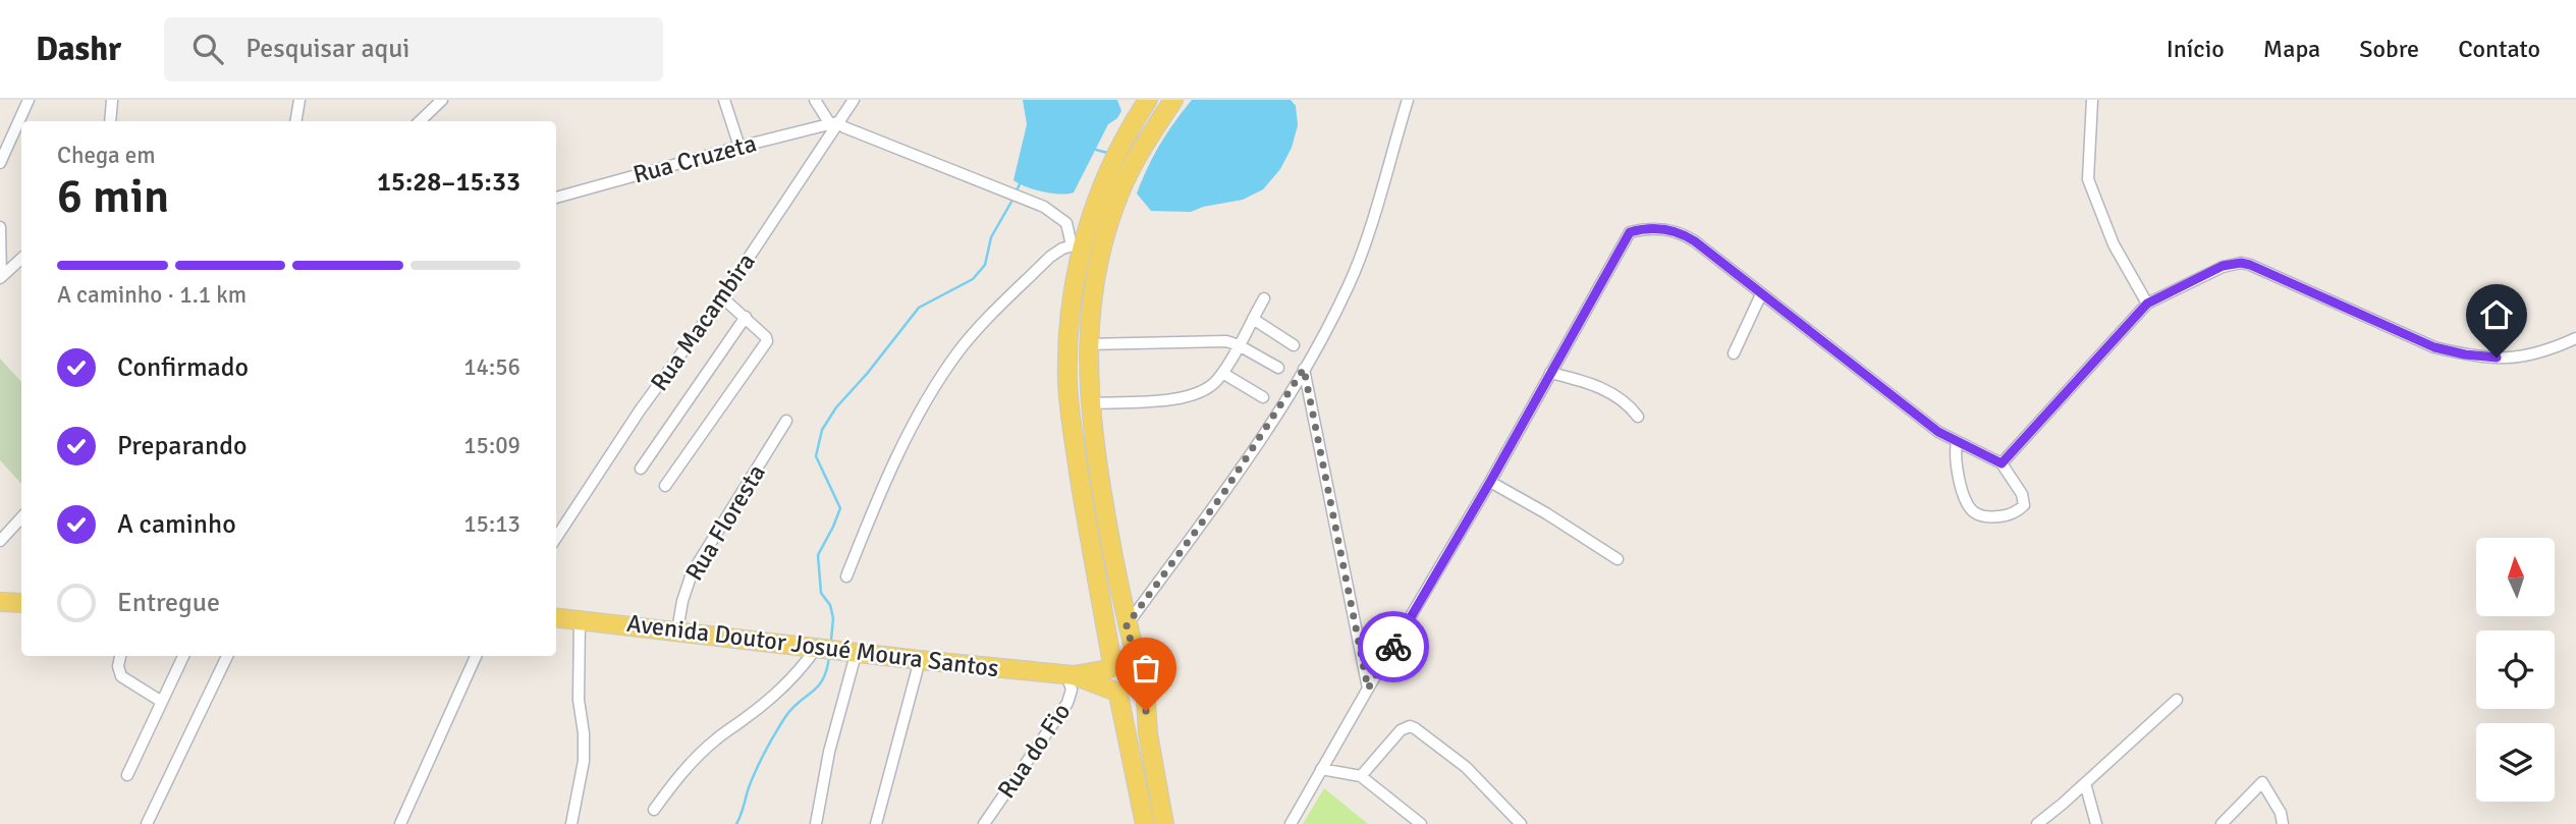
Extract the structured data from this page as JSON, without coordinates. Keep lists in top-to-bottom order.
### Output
{
  "streets": {
    "main road": ["Avenida Doutor Josué Moura Santos"],
    "street": [
      "Rua Cruzeta",
      "Rua Macambira",
      "Rua Floresta",
      "Rua do Fio"
    ]
  },
  "crossings": [
    ["Rua Cruzeta", "Rua Macambira"],
    ["Rua Floresta", "Avenida Doutor Josué Moura Santos"],
    ["Avenida Doutor Josué Moura Santos", "Rua do Fio"]
  ],
  "north": "top",
  "page": {
    "header": "Dashr",
    "search": "Pesquisar aqui",
    "nav": [
      "Início",
      "Mapa",
      "Sobre",
      "Contato"
    ],
    "heading": ["6 min", "Chega em", "15:28–15:33"],
    "bar": "A caminho · 1.1 km",
    "list": [
      ["Confirmado", "14:56"],
      ["Preparando", "15:09"],
      ["A caminho", "15:13"],
      "Entregue"
    ]
  }
}
